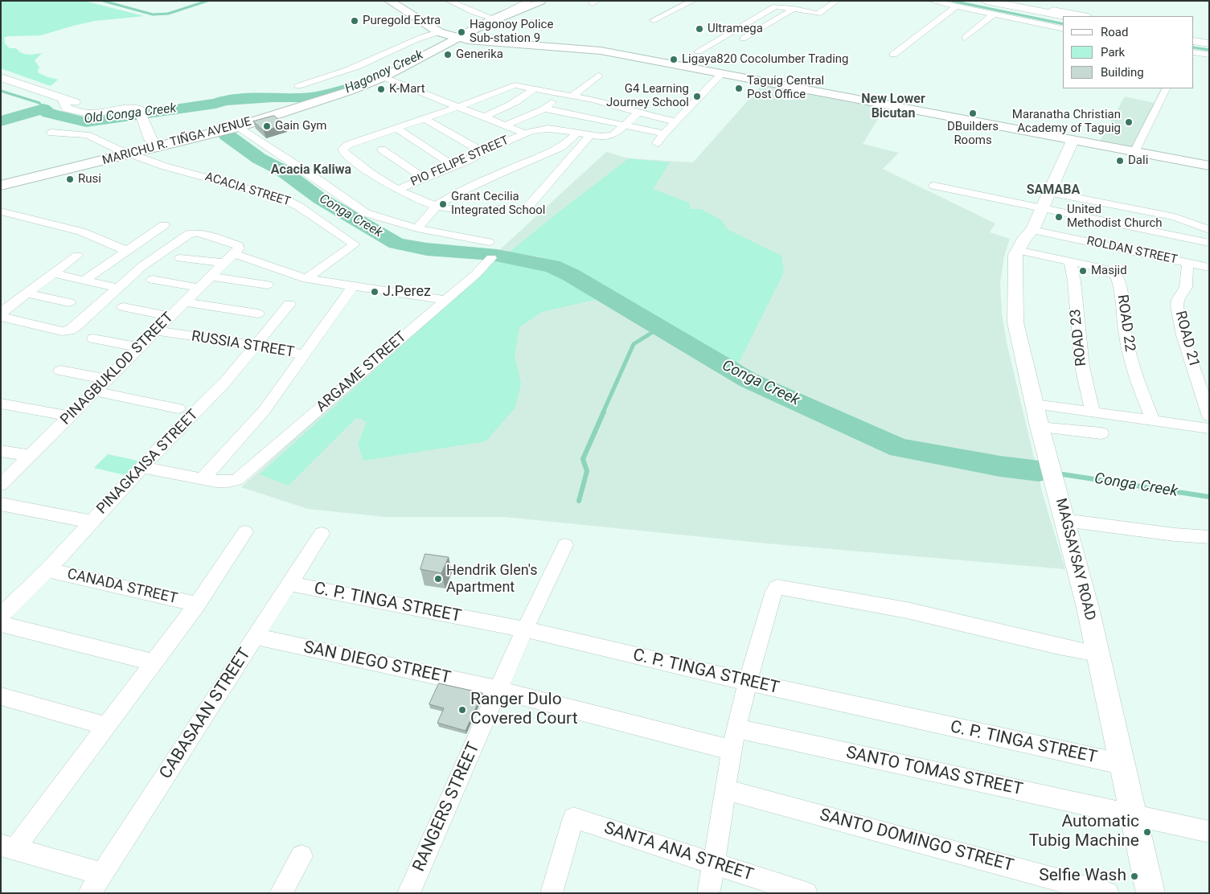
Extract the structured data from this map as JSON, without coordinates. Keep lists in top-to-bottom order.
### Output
{
  "streets": {
    "main road": ["MARICHU R. TIÑGA AVENUE"],
    "street": [
      "PIO FELIPE STREET",
      "ACACIA STREET",
      "ROLDAN STREET",
      "ROAD 22",
      "ROAD 23",
      "ROAD 21",
      "RUSSIA STREET",
      "PINAGBUKLOD STREET",
      "ARGAME STREET",
      "PINAGKAISA STREET",
      "MAGSAYSAY ROAD",
      "CANADA STREET",
      "C. P. TINGA STREET",
      "SAN DIEGO STREET",
      "CABASAAN STREET",
      "SANTO TOMAS STREET",
      "RANGERS STREET",
      "SANTO DOMINGO STREET",
      "SANTA ANA STREET"
    ]
  },
  "crossings": [
    ["MARICHU R. TIÑGA AVENUE", "ACACIA STREET"],
    ["ROLDAN STREET", "ROAD 21"],
    ["ROLDAN STREET", "MAGSAYSAY ROAD"],
    ["ROAD 22", "ROAD 23"],
    ["ROAD 22", "MAGSAYSAY ROAD"],
    ["RUSSIA STREET", "PINAGBUKLOD STREET"],
    ["RUSSIA STREET", "PINAGKAISA STREET"],
    ["PINAGKAISA STREET", "CANADA STREET"],
    ["MAGSAYSAY ROAD", "C. P. TINGA STREET"],
    ["MAGSAYSAY ROAD", "SANTO TOMAS STREET"],
    ["C. P. TINGA STREET", "CABASAAN STREET"],
    ["C. P. TINGA STREET", "RANGERS STREET"],
    ["SAN DIEGO STREET", "CABASAAN STREET"],
    ["SAN DIEGO STREET", "RANGERS STREET"]
  ],
  "districts": ["New Lower Bicutan", "Acacia Kaliwa", "SAMABA"],
  "water": ["Hagonoy Creek", "Old Conga Creek", "Conga Creek"],
  "places": [
    "Puregold Extra",
    "Ultramega",
    "Hagonoy Police Sub-station 9",
    "Generika",
    "Ligaya820 Cocolumber Trading",
    "Taguig Central Post Office",
    "K-Mart",
    "G4 Learning Journey School",
    "DBuilders Rooms",
    "Maranatha Christian Academy of Taguig",
    "Gain Gym",
    "Dali",
    "Rusi",
    "Grant Cecilia Integrated School",
    "United Methodist Church",
    "Masjid",
    "J.Perez",
    "Hendrik Glen's Apartment",
    "Ranger Dulo Covered Court",
    "Automatic Tubig Machine",
    "Selfie Wash"
  ],
  "legend": ["Road", "Park", "Building"]
}
